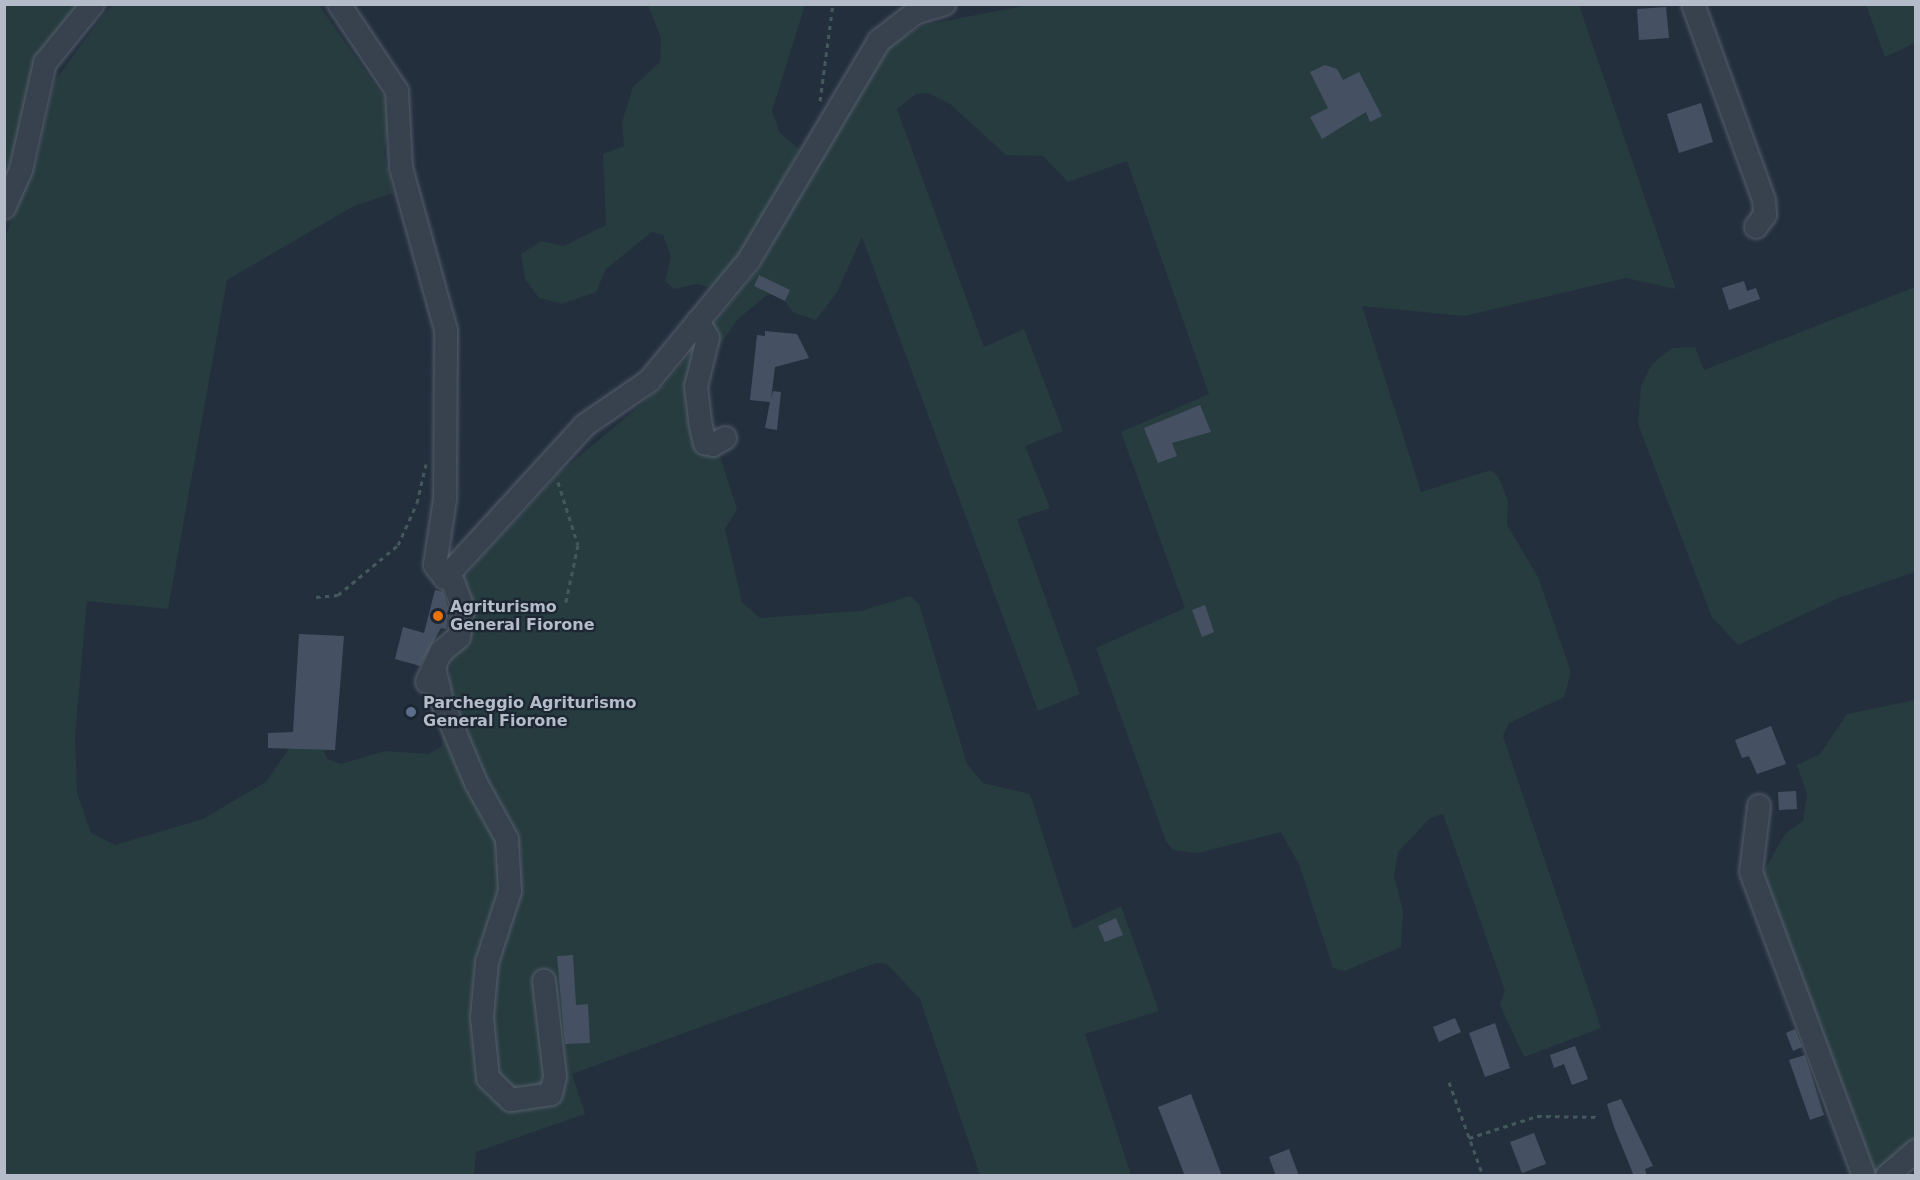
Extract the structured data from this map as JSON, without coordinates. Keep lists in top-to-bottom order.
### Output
{
  "places": ["Agriturismo General Fiorone", "Parcheggio Agriturismo General Fiorone"]
}
